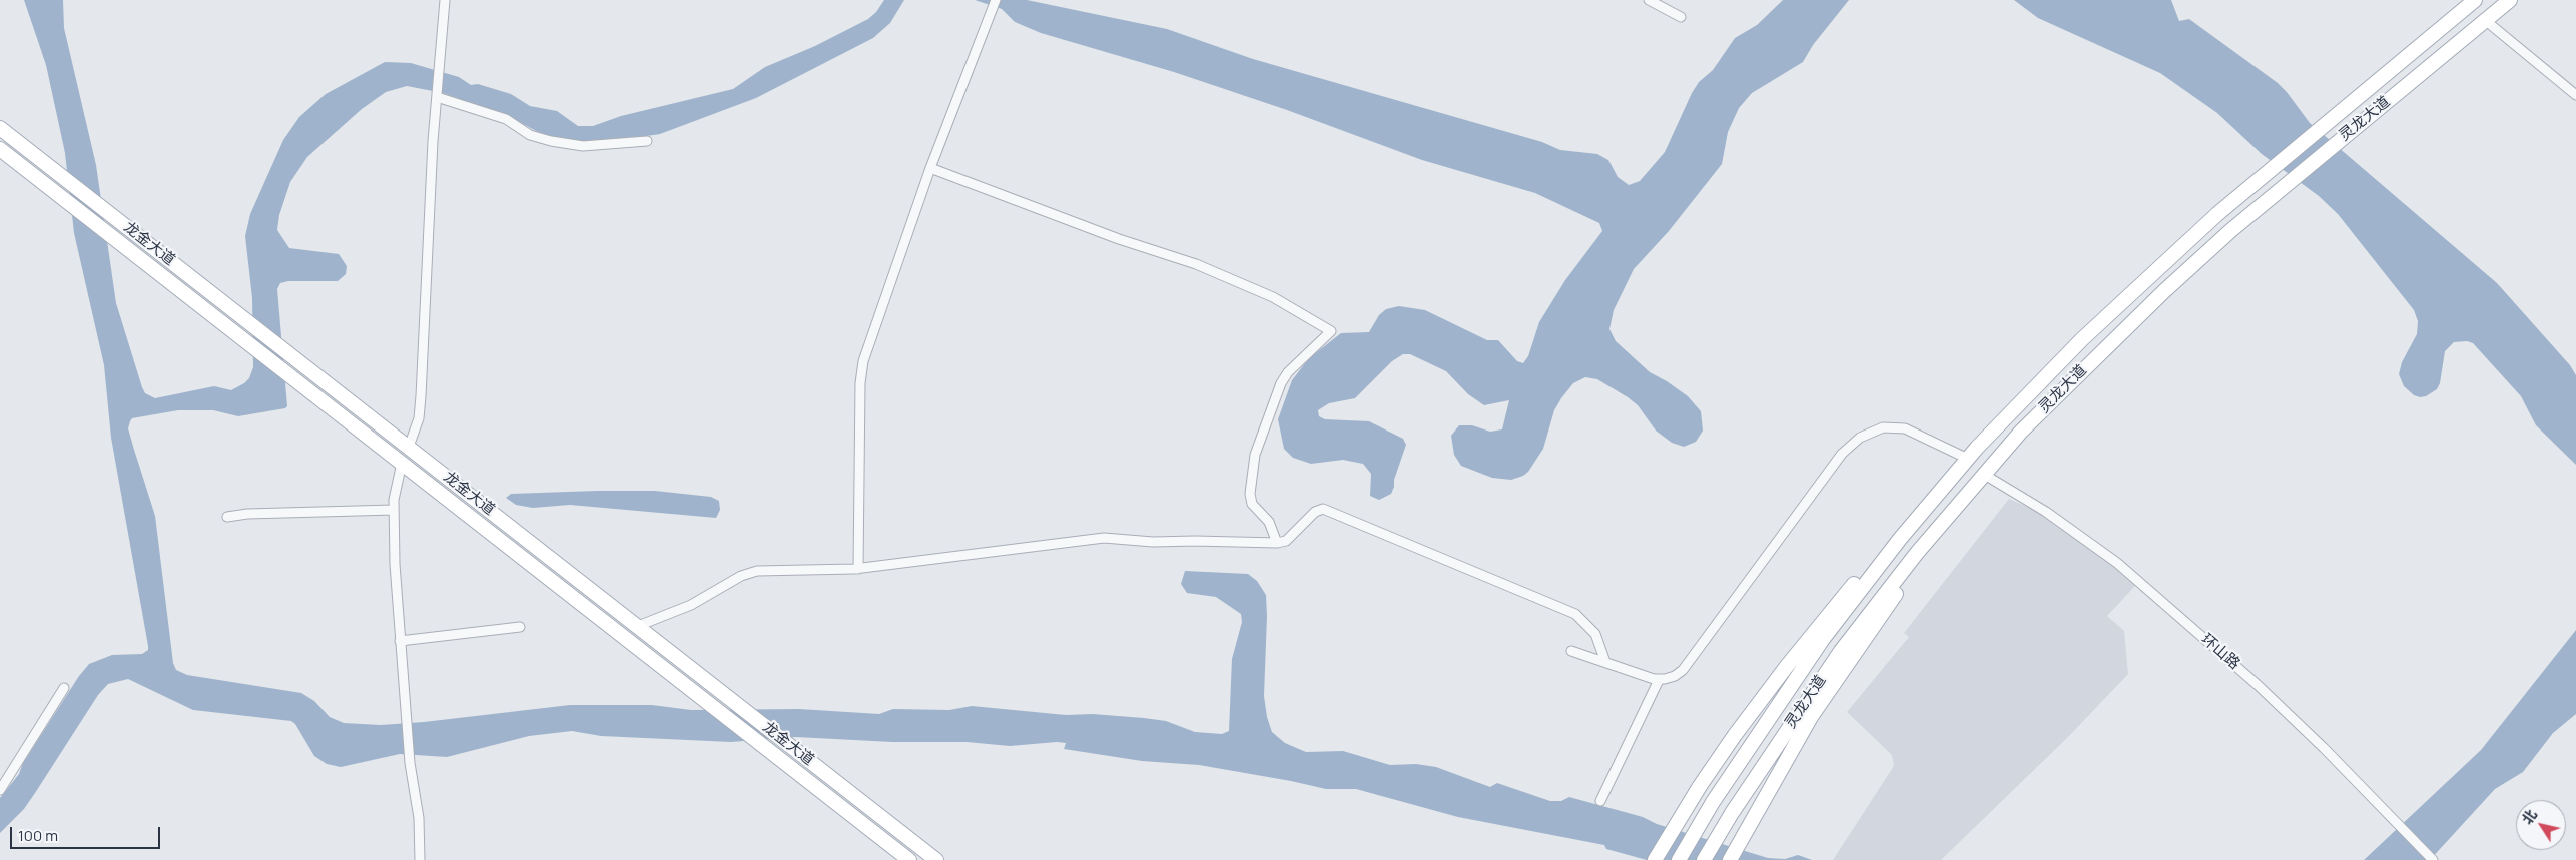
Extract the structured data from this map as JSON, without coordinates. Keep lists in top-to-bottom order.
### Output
{
  "streets": {
    "main road": ["灵龙大道", "龙金大道"],
    "street": ["环山路"]
  },
  "crossings": [
    ["灵龙大道", "环山路"]
  ],
  "scale_bar": "100 m",
  "north": "top left"
}
